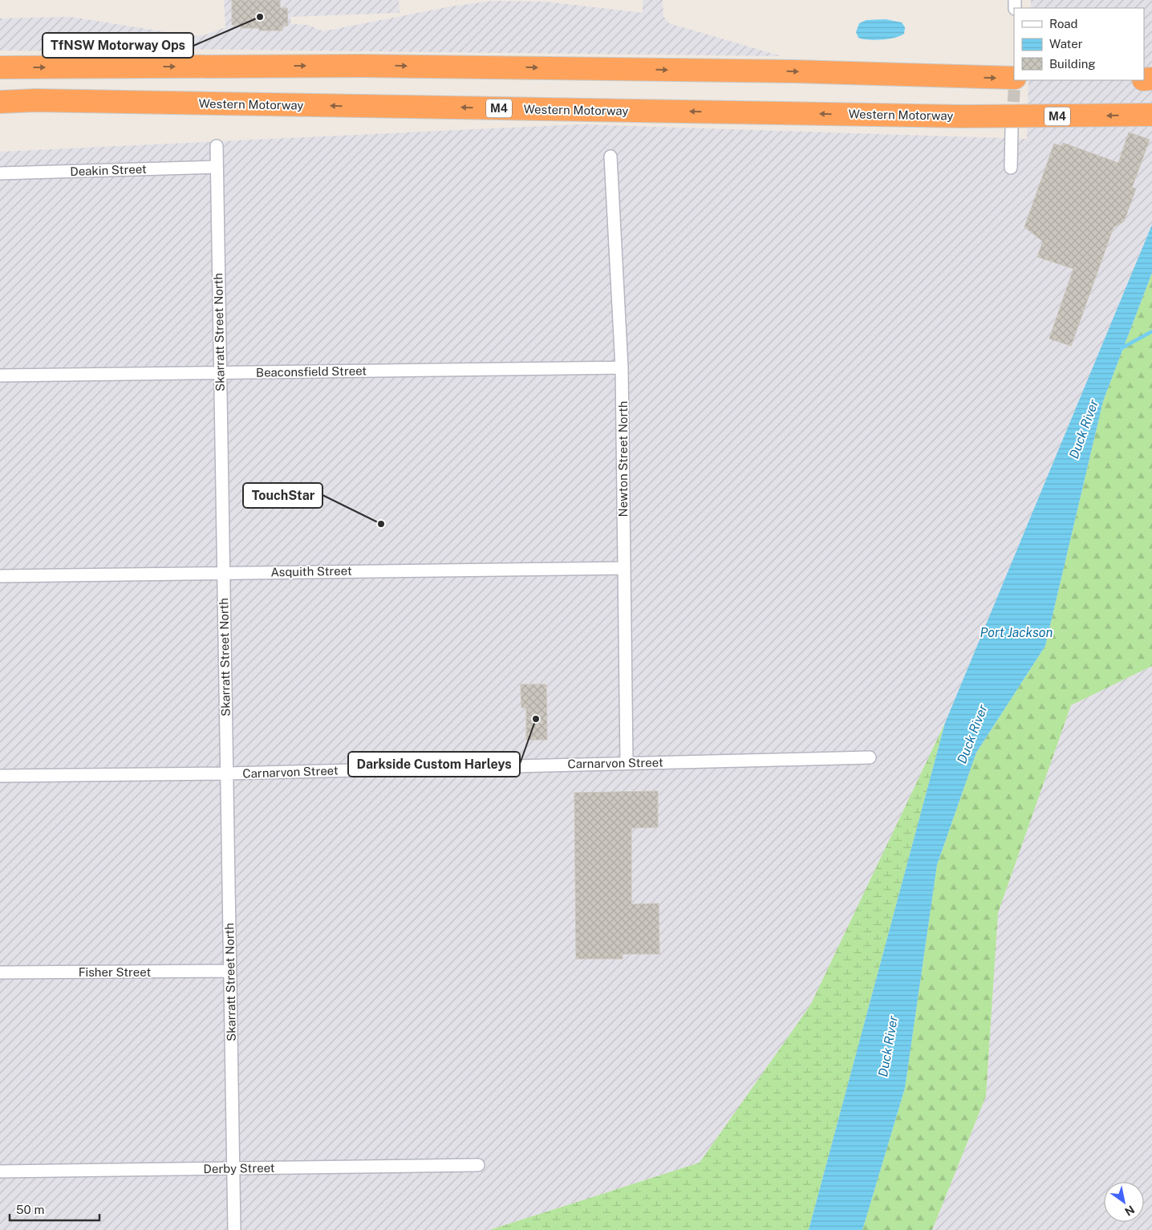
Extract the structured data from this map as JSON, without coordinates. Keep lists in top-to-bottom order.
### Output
{
  "streets": {
    "highway": ["Western Motorway", "M4"],
    "street": [
      "Deakin Street",
      "Skarratt Street North",
      "Beaconsfield Street",
      "Newton Street North",
      "Asquith Street",
      "Carnarvon Street",
      "Fisher Street",
      "Derby Street"
    ]
  },
  "crossings": [
    ["Deakin Street", "Skarratt Street North"],
    ["Skarratt Street North", "Beaconsfield Street"],
    ["Skarratt Street North", "Asquith Street"],
    ["Skarratt Street North", "Carnarvon Street"],
    ["Skarratt Street North", "Fisher Street"],
    ["Skarratt Street North", "Derby Street"],
    ["Beaconsfield Street", "Newton Street North"],
    ["Newton Street North", "Asquith Street"],
    ["Newton Street North", "Carnarvon Street"]
  ],
  "water": ["Duck River", "Port Jackson"],
  "places": ["TfNSW Motorway Ops", "TouchStar", "Darkside Custom Harleys"],
  "legend": ["Road", "Water", "Building"],
  "scale_bar": "50 m",
  "north": "bottom right"
}
